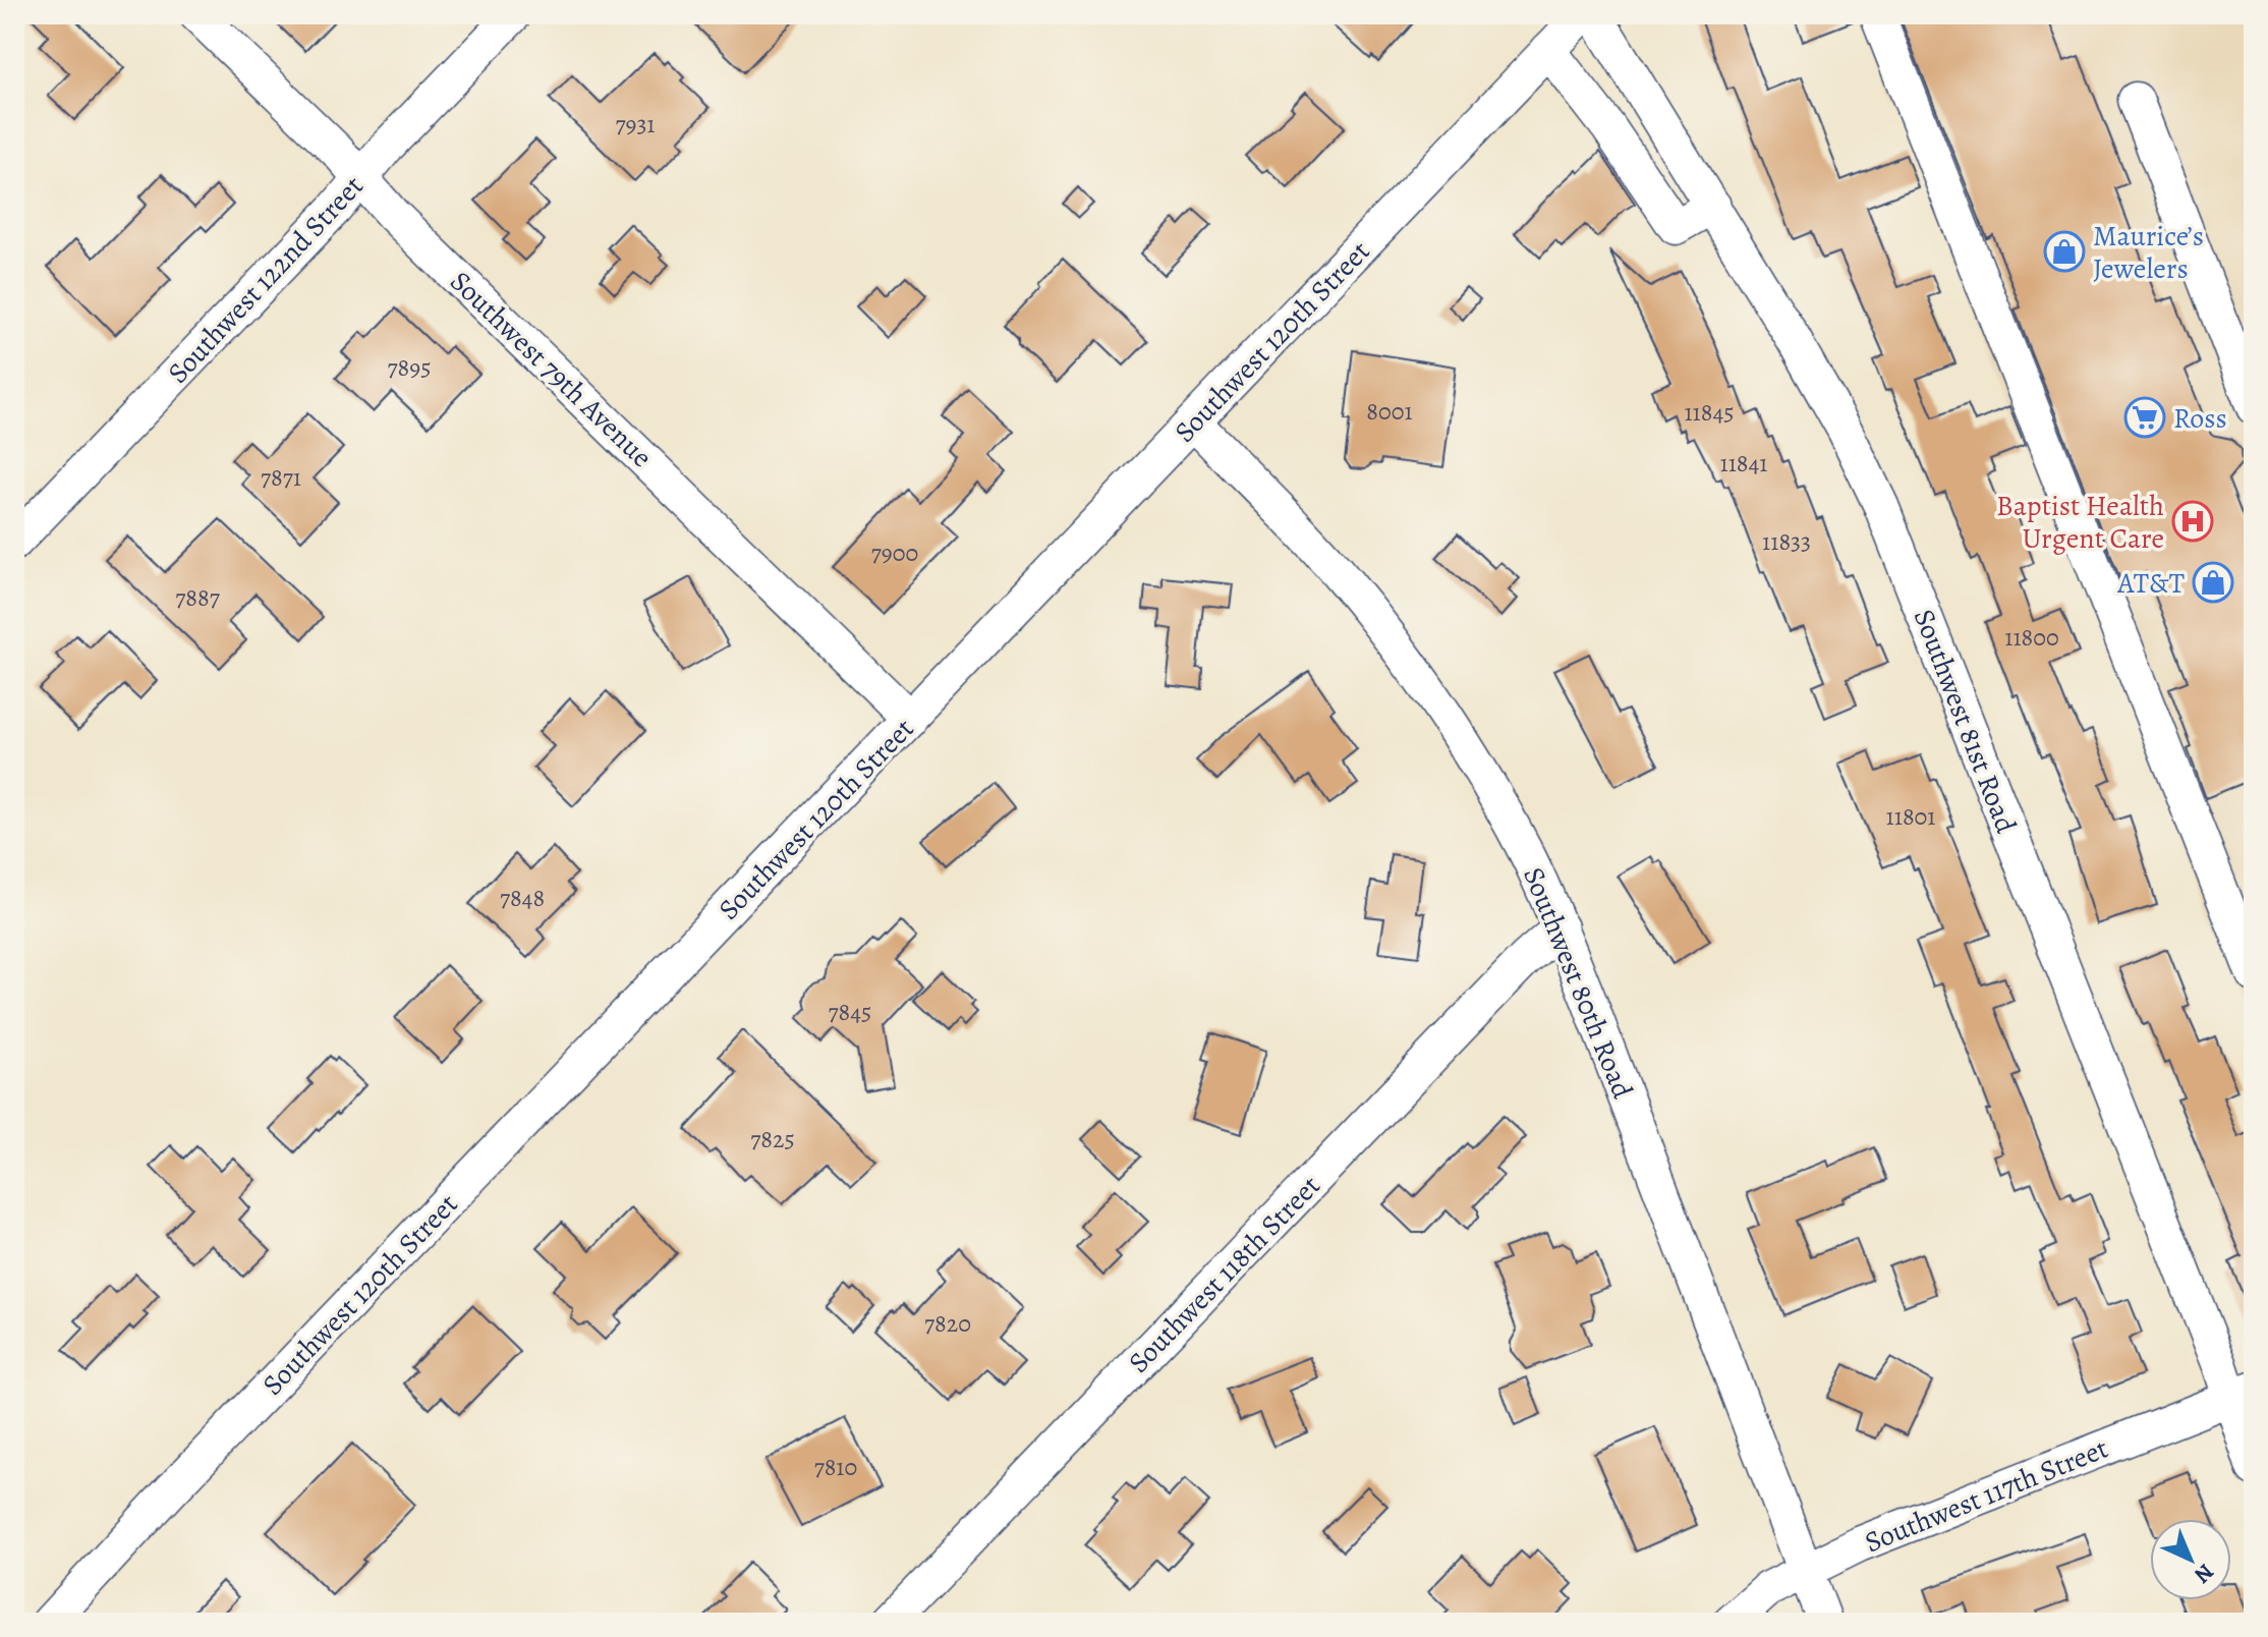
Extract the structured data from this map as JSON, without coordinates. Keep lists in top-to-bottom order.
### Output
{
  "streets": {
    "street": [
      "Southwest 122nd Street",
      "Southwest 120th Street",
      "Southwest 79th Avenue",
      "Southwest 81st Road",
      "Southwest 80th Road",
      "Southwest 118th Street",
      "Southwest 117th Street"
    ]
  },
  "crossings": [
    ["Southwest 122nd Street", "Southwest 79th Avenue"],
    ["Southwest 120th Street", "Southwest 79th Avenue"],
    ["Southwest 120th Street", "Southwest 80th Road"],
    ["Southwest 81st Road", "Southwest 117th Street"],
    ["Southwest 80th Road", "Southwest 118th Street"],
    ["Southwest 80th Road", "Southwest 117th Street"]
  ],
  "places": {
    "shop": ["Maurice’s Jewelers", "AT&T"],
    "supermarket": ["Ross"],
    "hospital": ["Baptist Health Urgent Care"]
  },
  "house_numbers": [
    "7931",
    "7895",
    "8001",
    "11845",
    "11841",
    "7871",
    "11833",
    "7900",
    "7887",
    "11800",
    "11801",
    "7848",
    "7845",
    "7825",
    "7820",
    "7810"
  ],
  "north": "bottom right"
}
